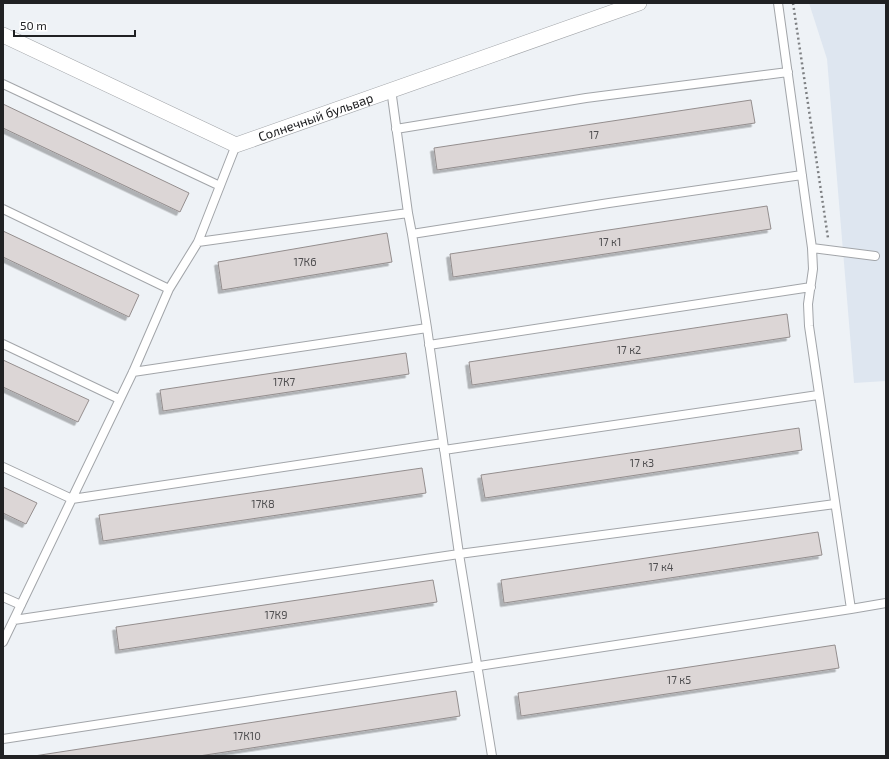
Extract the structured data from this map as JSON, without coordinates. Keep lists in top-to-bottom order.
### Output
{
  "streets": {
    "street": ["Солнечный бульвар"]
  },
  "house_numbers": [
    "17",
    "17 к1",
    "17К6",
    "17 к2",
    "17К7",
    "17 к3",
    "17К8",
    "17 к4",
    "17К9",
    "17 к5",
    "17К10"
  ],
  "scale_bar": "50 m"
}
